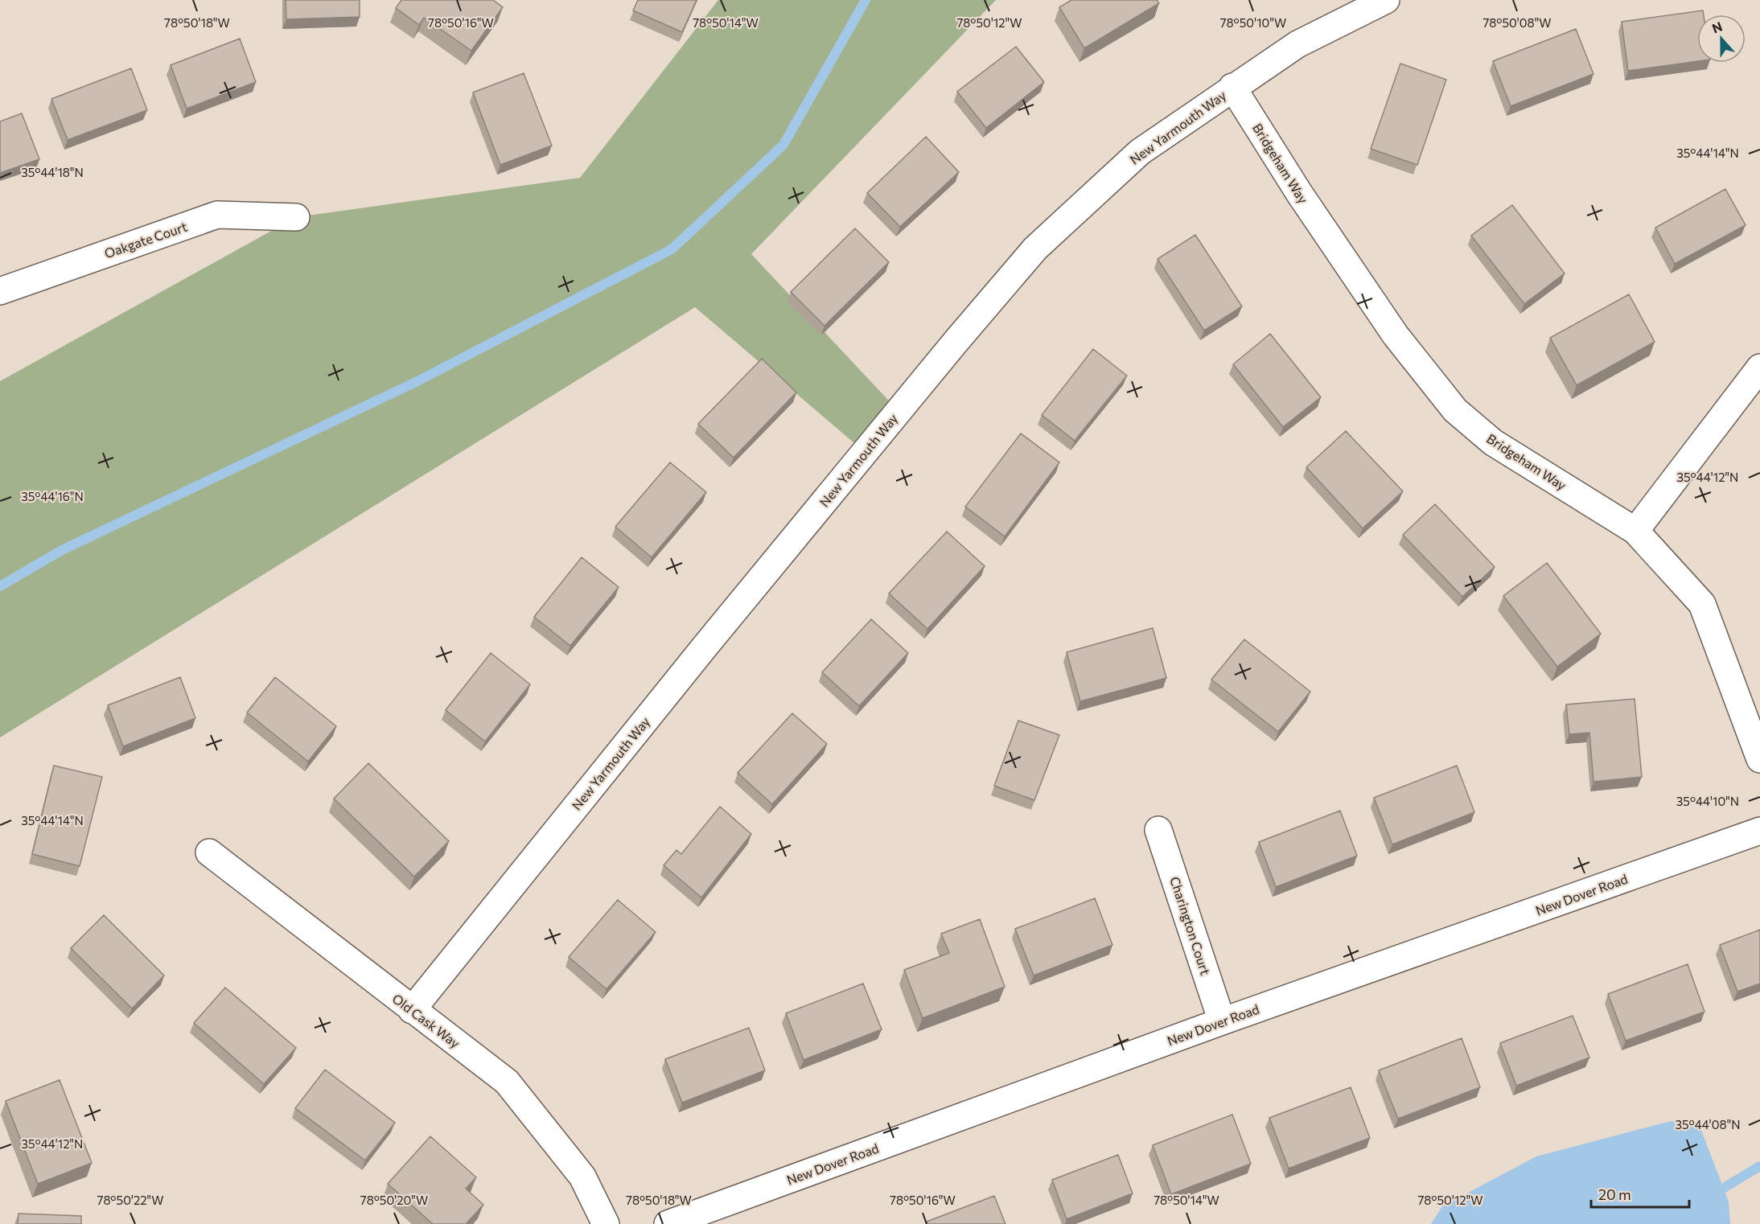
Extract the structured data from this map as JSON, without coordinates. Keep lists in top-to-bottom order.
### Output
{
  "streets": {
    "street": [
      "New Yarmouth Way",
      "Bridgeham Way",
      "Oakgate Court",
      "New Dover Road",
      "Charington Court",
      "Old Cask Way"
    ]
  },
  "crossings": [
    ["New Yarmouth Way", "Bridgeham Way"],
    ["New Yarmouth Way", "Old Cask Way"],
    ["New Dover Road", "Charington Court"]
  ],
  "scale_bar": "20 m",
  "north": "top",
  "coordinates": [
    "78°50'18\"W",
    "78°50'16\"W",
    "78°50'10\"W",
    "78°50'14\"W",
    "78°50'12\"W",
    "78°50'08\"W",
    "35°44'14\"N",
    "35°44'18\"N",
    "35°44'12\"N",
    "35°44'16\"N",
    "35°44'10\"N",
    "35°44'08\"N",
    "78°50'22\"W",
    "78°50'20\"W"
  ]
}
